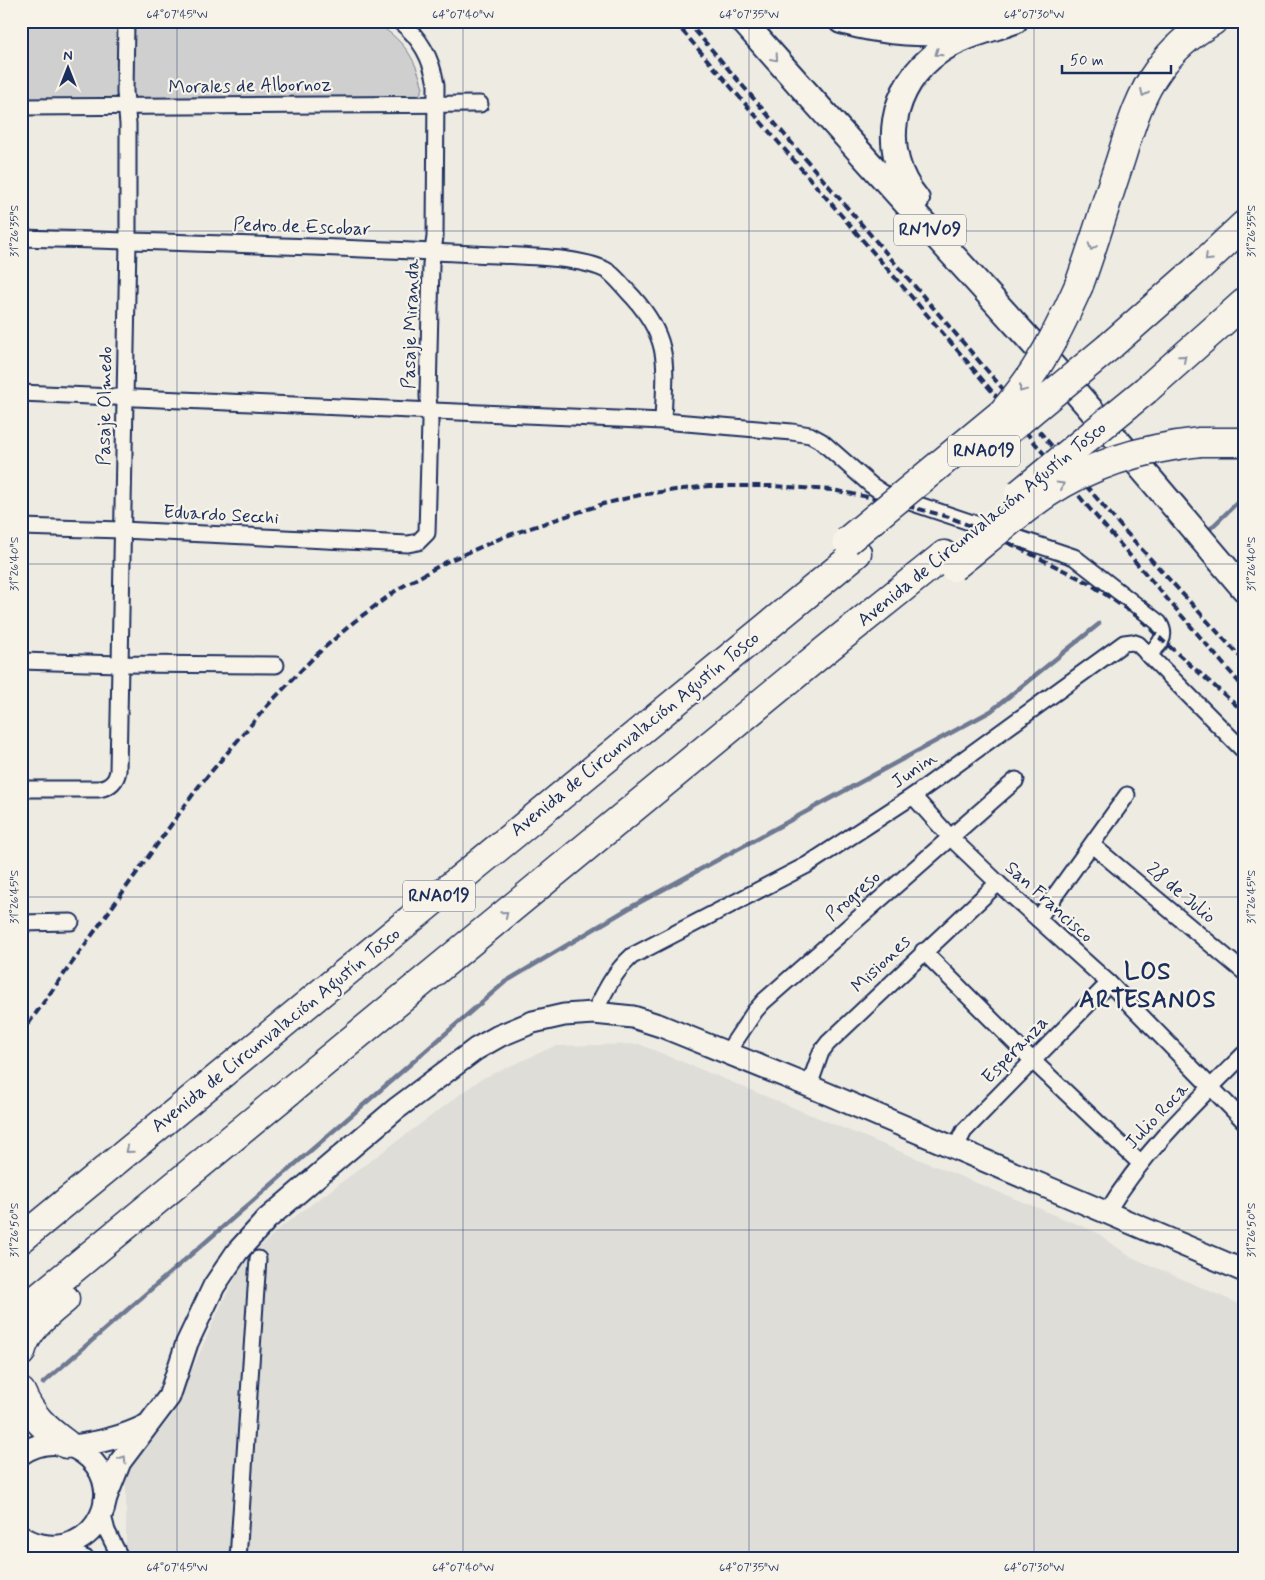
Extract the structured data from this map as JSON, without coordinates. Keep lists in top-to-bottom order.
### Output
{
  "streets": {
    "highway": ["RNA019", "Avenida de Circunvalación Agustín Tosco"],
    "main road": ["RN1V09"],
    "street": [
      "Morales de Albornoz",
      "Pedro de Escobar",
      "Pasaje Miranda",
      "Pasaje Olmedo",
      "Eduardo Secchi",
      "Junin",
      "28 de Julio",
      "Progreso",
      "San Francisco",
      "Misiones",
      "Esperanza",
      "Julio Roca"
    ]
  },
  "crossings": [
    ["Morales de Albornoz", "Pasaje Miranda"],
    ["Morales de Albornoz", "Pasaje Olmedo"],
    ["Pedro de Escobar", "Pasaje Miranda"],
    ["Pedro de Escobar", "Pasaje Olmedo"],
    ["Pasaje Miranda", "Eduardo Secchi"],
    ["Pasaje Olmedo", "Eduardo Secchi"],
    ["Junin", "San Francisco"],
    ["Progreso", "San Francisco"],
    ["San Francisco", "Misiones"],
    ["San Francisco", "Esperanza"],
    ["San Francisco", "Julio Roca"]
  ],
  "districts": ["LOS ARTESANOS"],
  "scale_bar": "50 m",
  "north": "top",
  "coordinates": [
    "64°07'45\"W",
    "64°07'40\"W",
    "64°07'35\"W",
    "64°07'30\"W",
    "31°26'35\"S",
    "31°26'40\"S",
    "31°26'45\"S",
    "31°26'50\"S"
  ]
}
